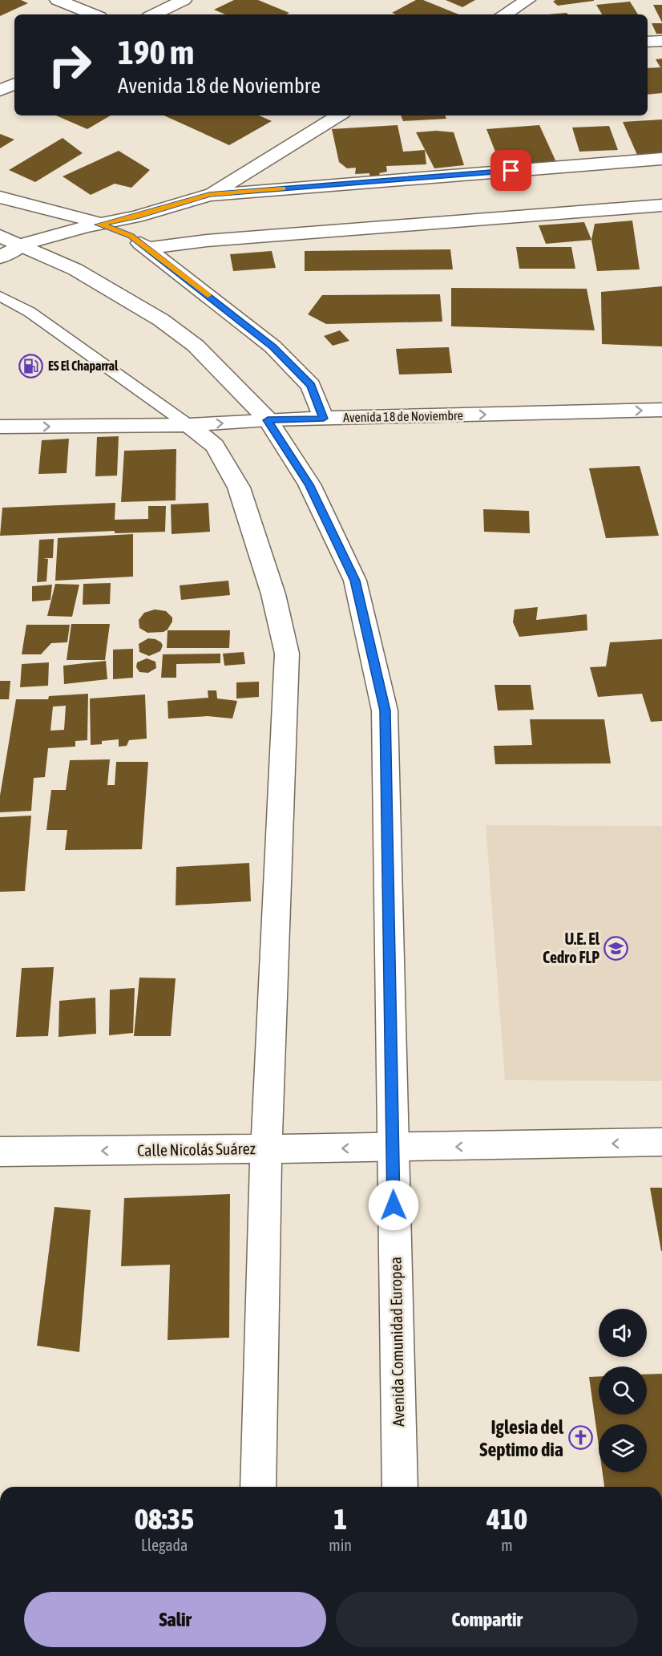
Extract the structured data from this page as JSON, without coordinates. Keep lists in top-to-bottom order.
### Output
{
  "streets": {
    "street": ["Avenida 18 de Noviembre", "Calle Nicolás Suárez", "Avenida Comunidad Europea"]
  },
  "crossings": [
    ["Avenida 18 de Noviembre", "Avenida Comunidad Europea"],
    ["Calle Nicolás Suárez", "Avenida Comunidad Europea"]
  ],
  "one_way": ["Calle Nicolás Suárez"],
  "places": {
    "fuel station": ["ES El Chaparral"],
    "school or university": ["U.E. El Cedro FLP"],
    "church": ["Iglesia del Septimo dia"]
  },
  "page": {
    "turn": ["190 m", "Avenida 18 de Noviembre"],
    "eta": [
      "08:35",
      "Llegada",
      "1",
      "min",
      "410",
      "m"
    ],
    "buttons": ["Salir", "Compartir"]
  }
}
